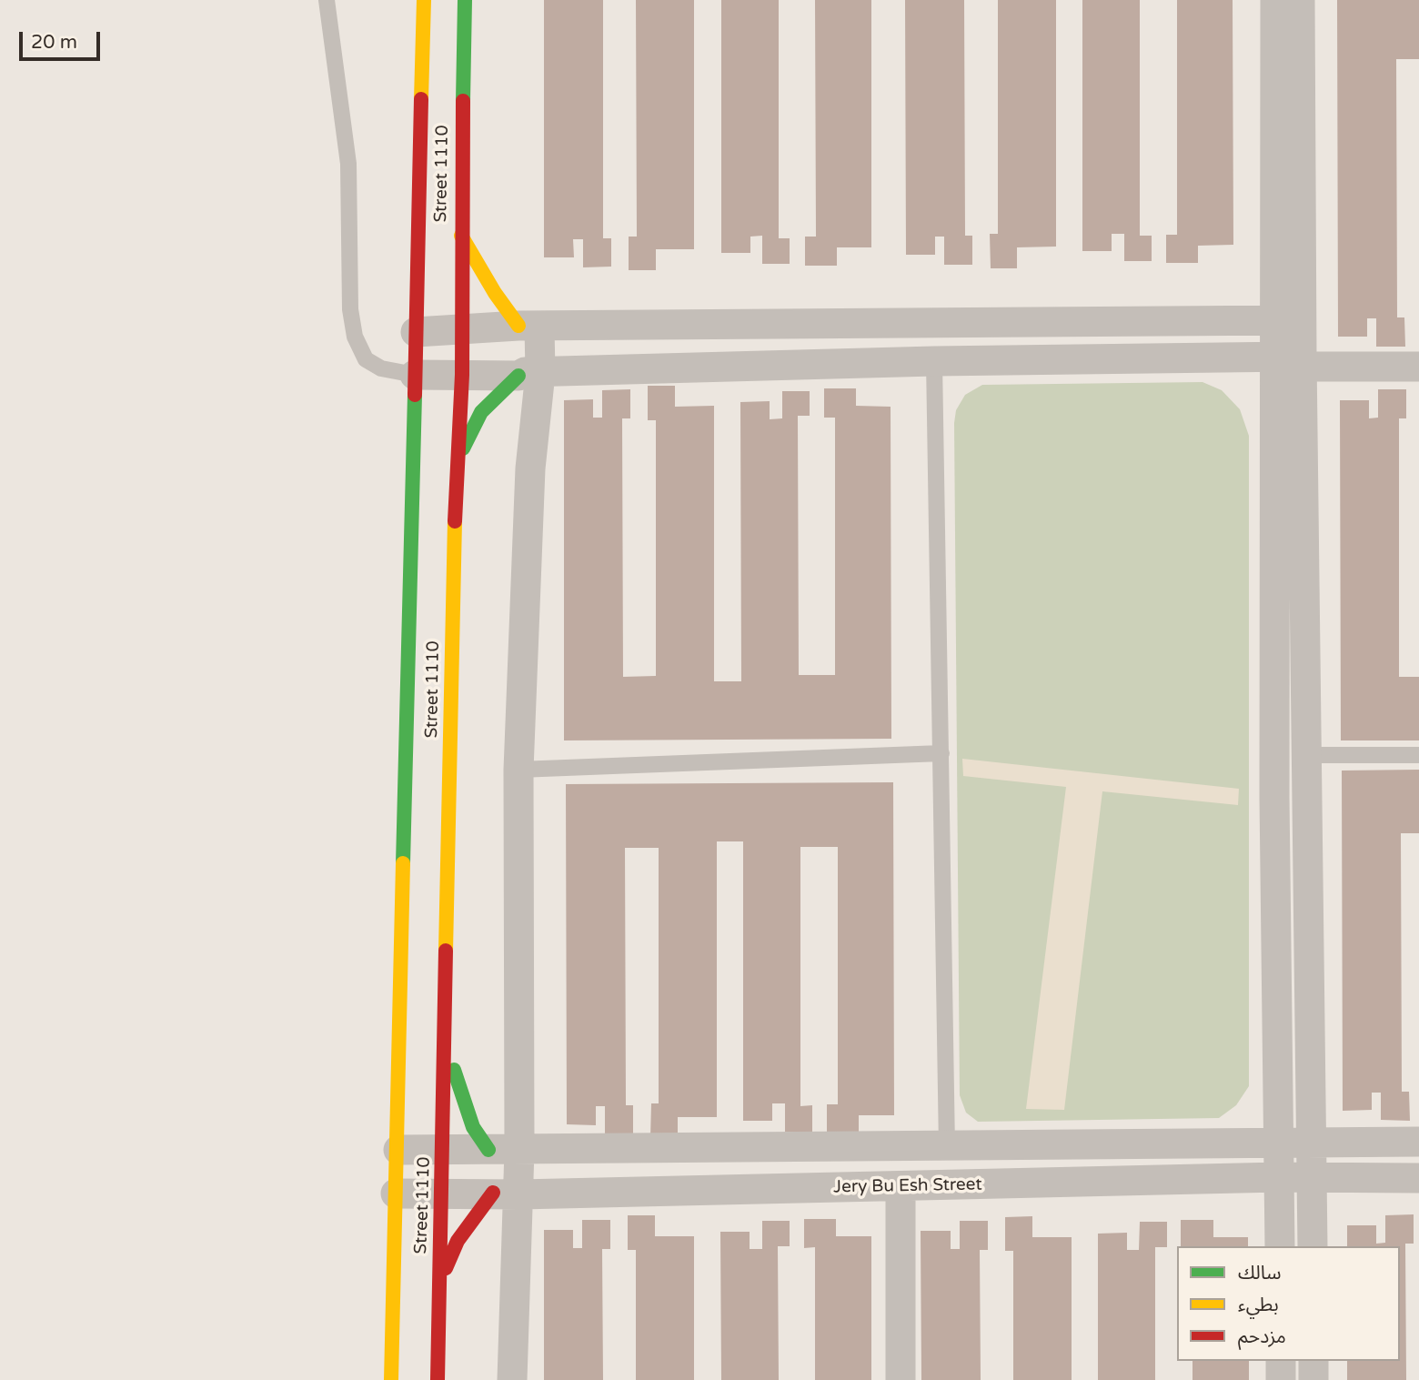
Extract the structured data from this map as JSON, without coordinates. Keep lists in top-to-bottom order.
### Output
{
  "streets": {
    "street": ["Street 1110", "Jery Bu Esh Street"]
  },
  "crossings": [
    ["Street 1110", "Jery Bu Esh Street"]
  ],
  "legend": ["سالك", "بطيء", "مزدحم"],
  "scale_bar": "20 m"
}
